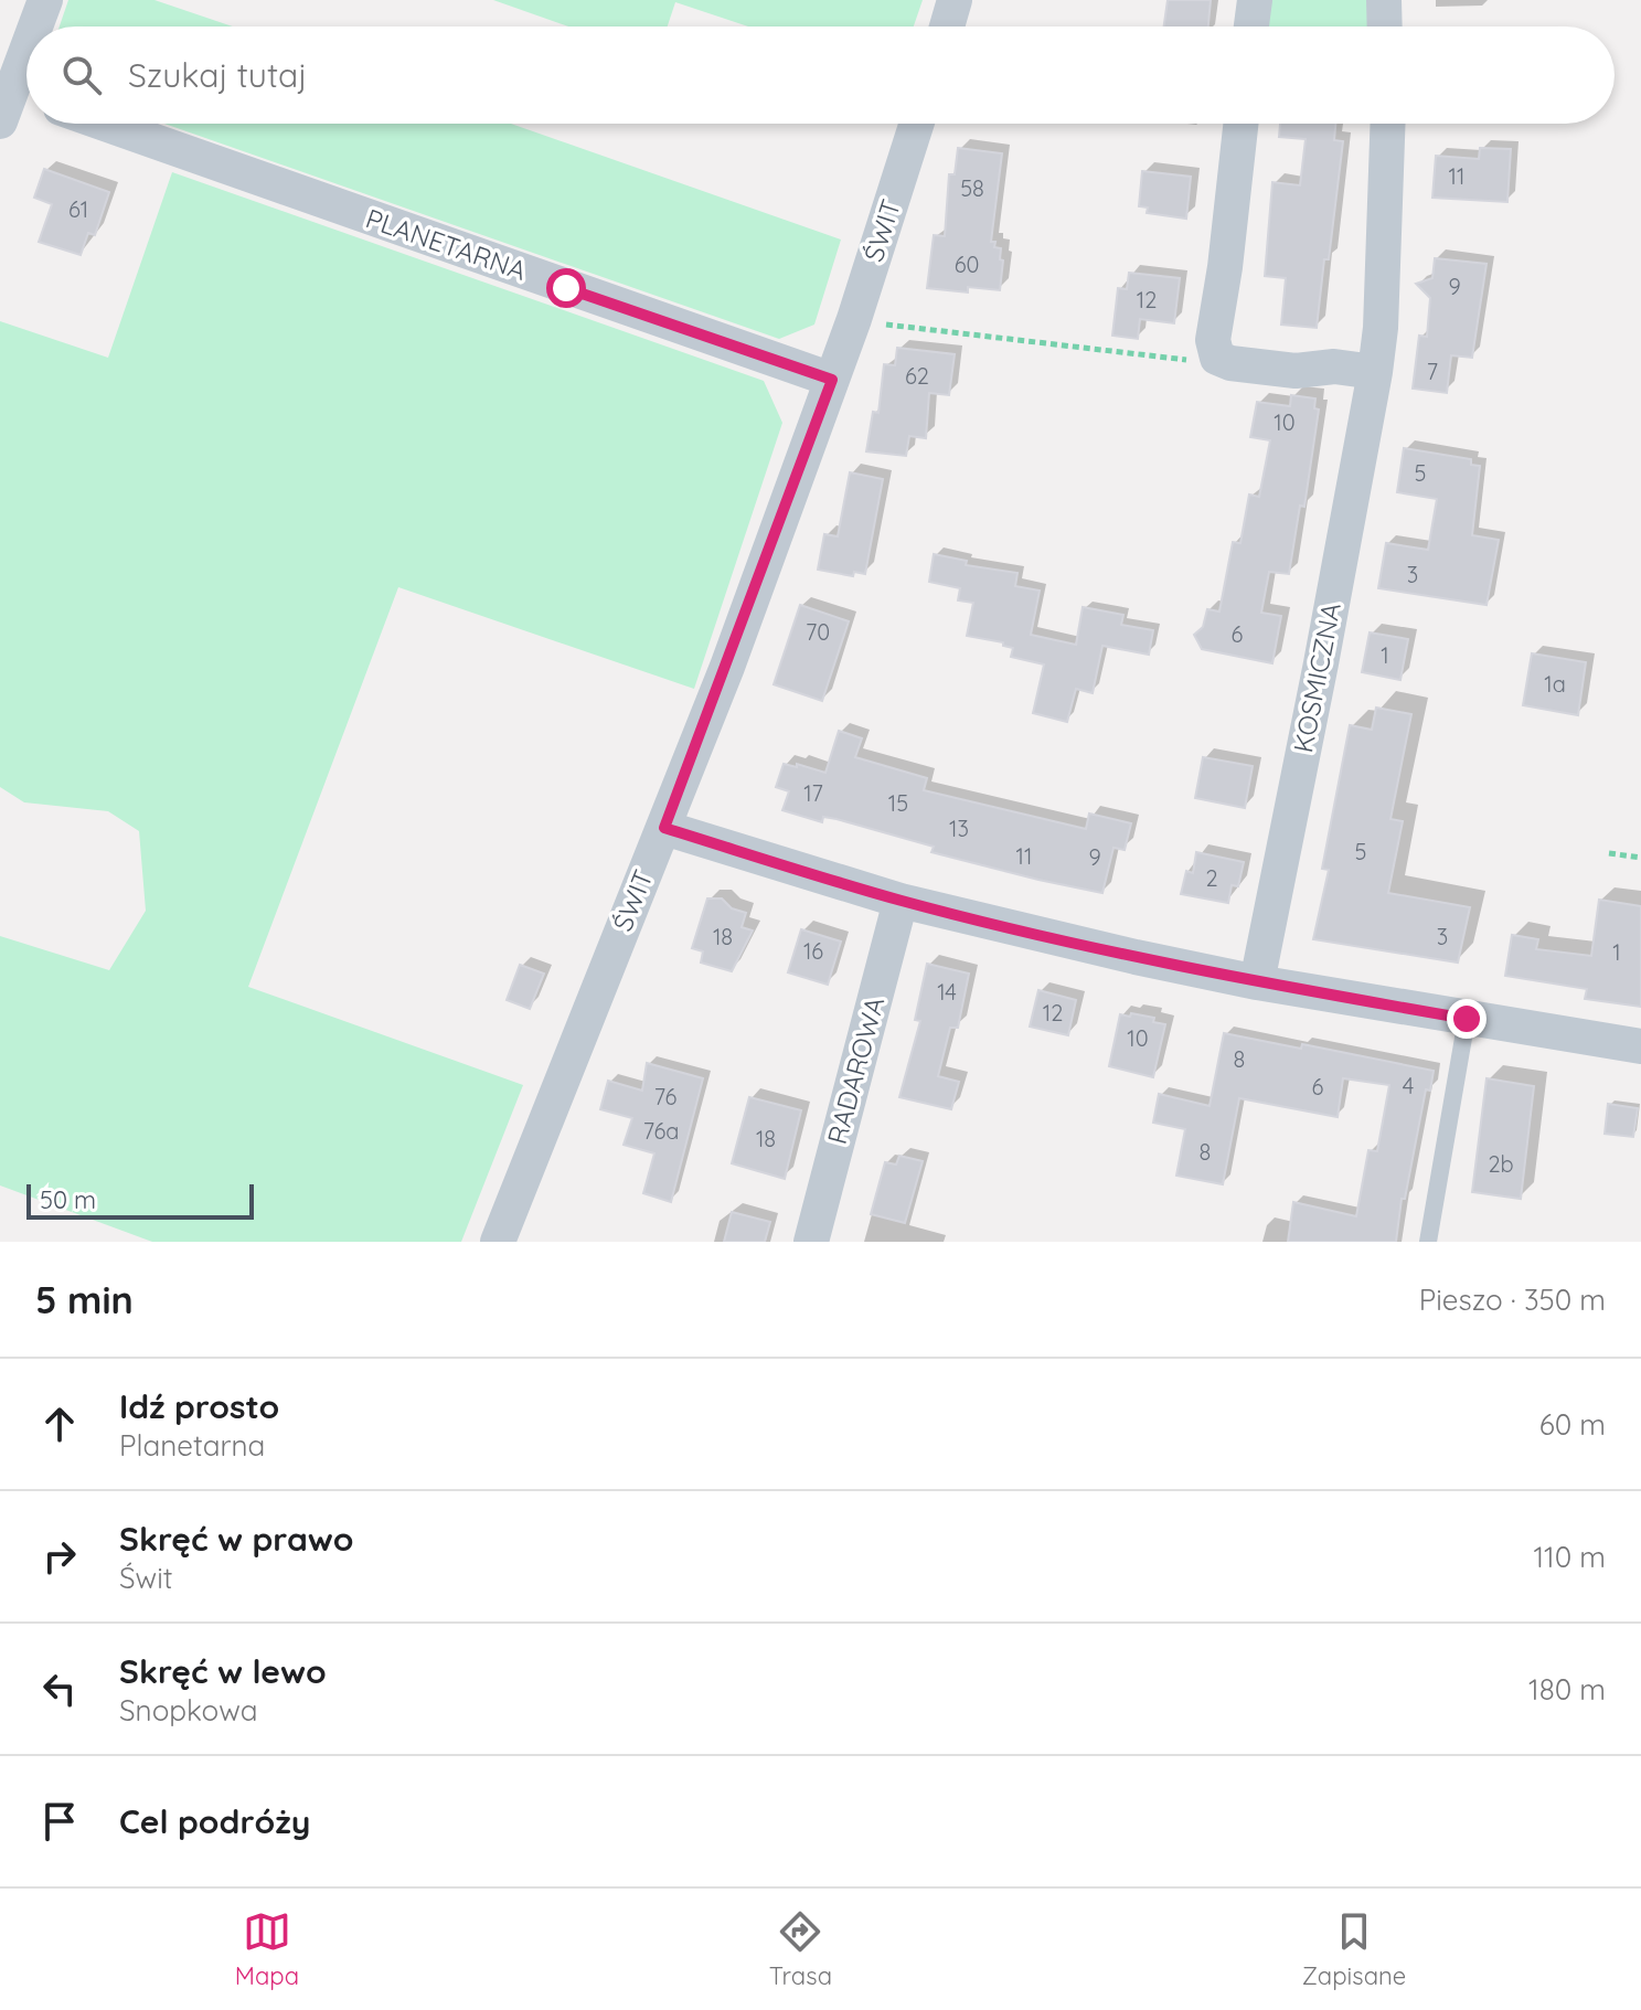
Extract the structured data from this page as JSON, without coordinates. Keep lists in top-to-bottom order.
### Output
{
  "streets": {
    "street": [
      "ŚWIT",
      "PLANETARNA",
      "KOSMICZNA",
      "RADAROWA"
    ]
  },
  "crossings": [
    ["ŚWIT", "PLANETARNA"]
  ],
  "house_numbers": [
    "11",
    "58",
    "61",
    "60",
    "9",
    "12",
    "7",
    "62",
    "10",
    "5",
    "3",
    "70",
    "6",
    "1",
    "1a",
    "17",
    "15",
    "13",
    "5",
    "11",
    "9",
    "2",
    "18",
    "3",
    "16",
    "1",
    "14",
    "12",
    "10",
    "8",
    "4",
    "6",
    "76",
    "76a",
    "18",
    "8",
    "2b"
  ],
  "scale_bar": "50 m",
  "page": {
    "search": "Szukaj tutaj",
    "scale": "50 m",
    "heading": ["5 min", "Pieszo · 350 m"],
    "list": [
      ["Idź prosto", "Planetarna", "60 m"],
      ["Skręć w prawo", "Świt", "110 m"],
      ["Skręć w lewo", "Snopkowa", "180 m"],
      "Cel podróży"
    ],
    "nav": ["Mapa", "Trasa", "Zapisane"]
  }
}
